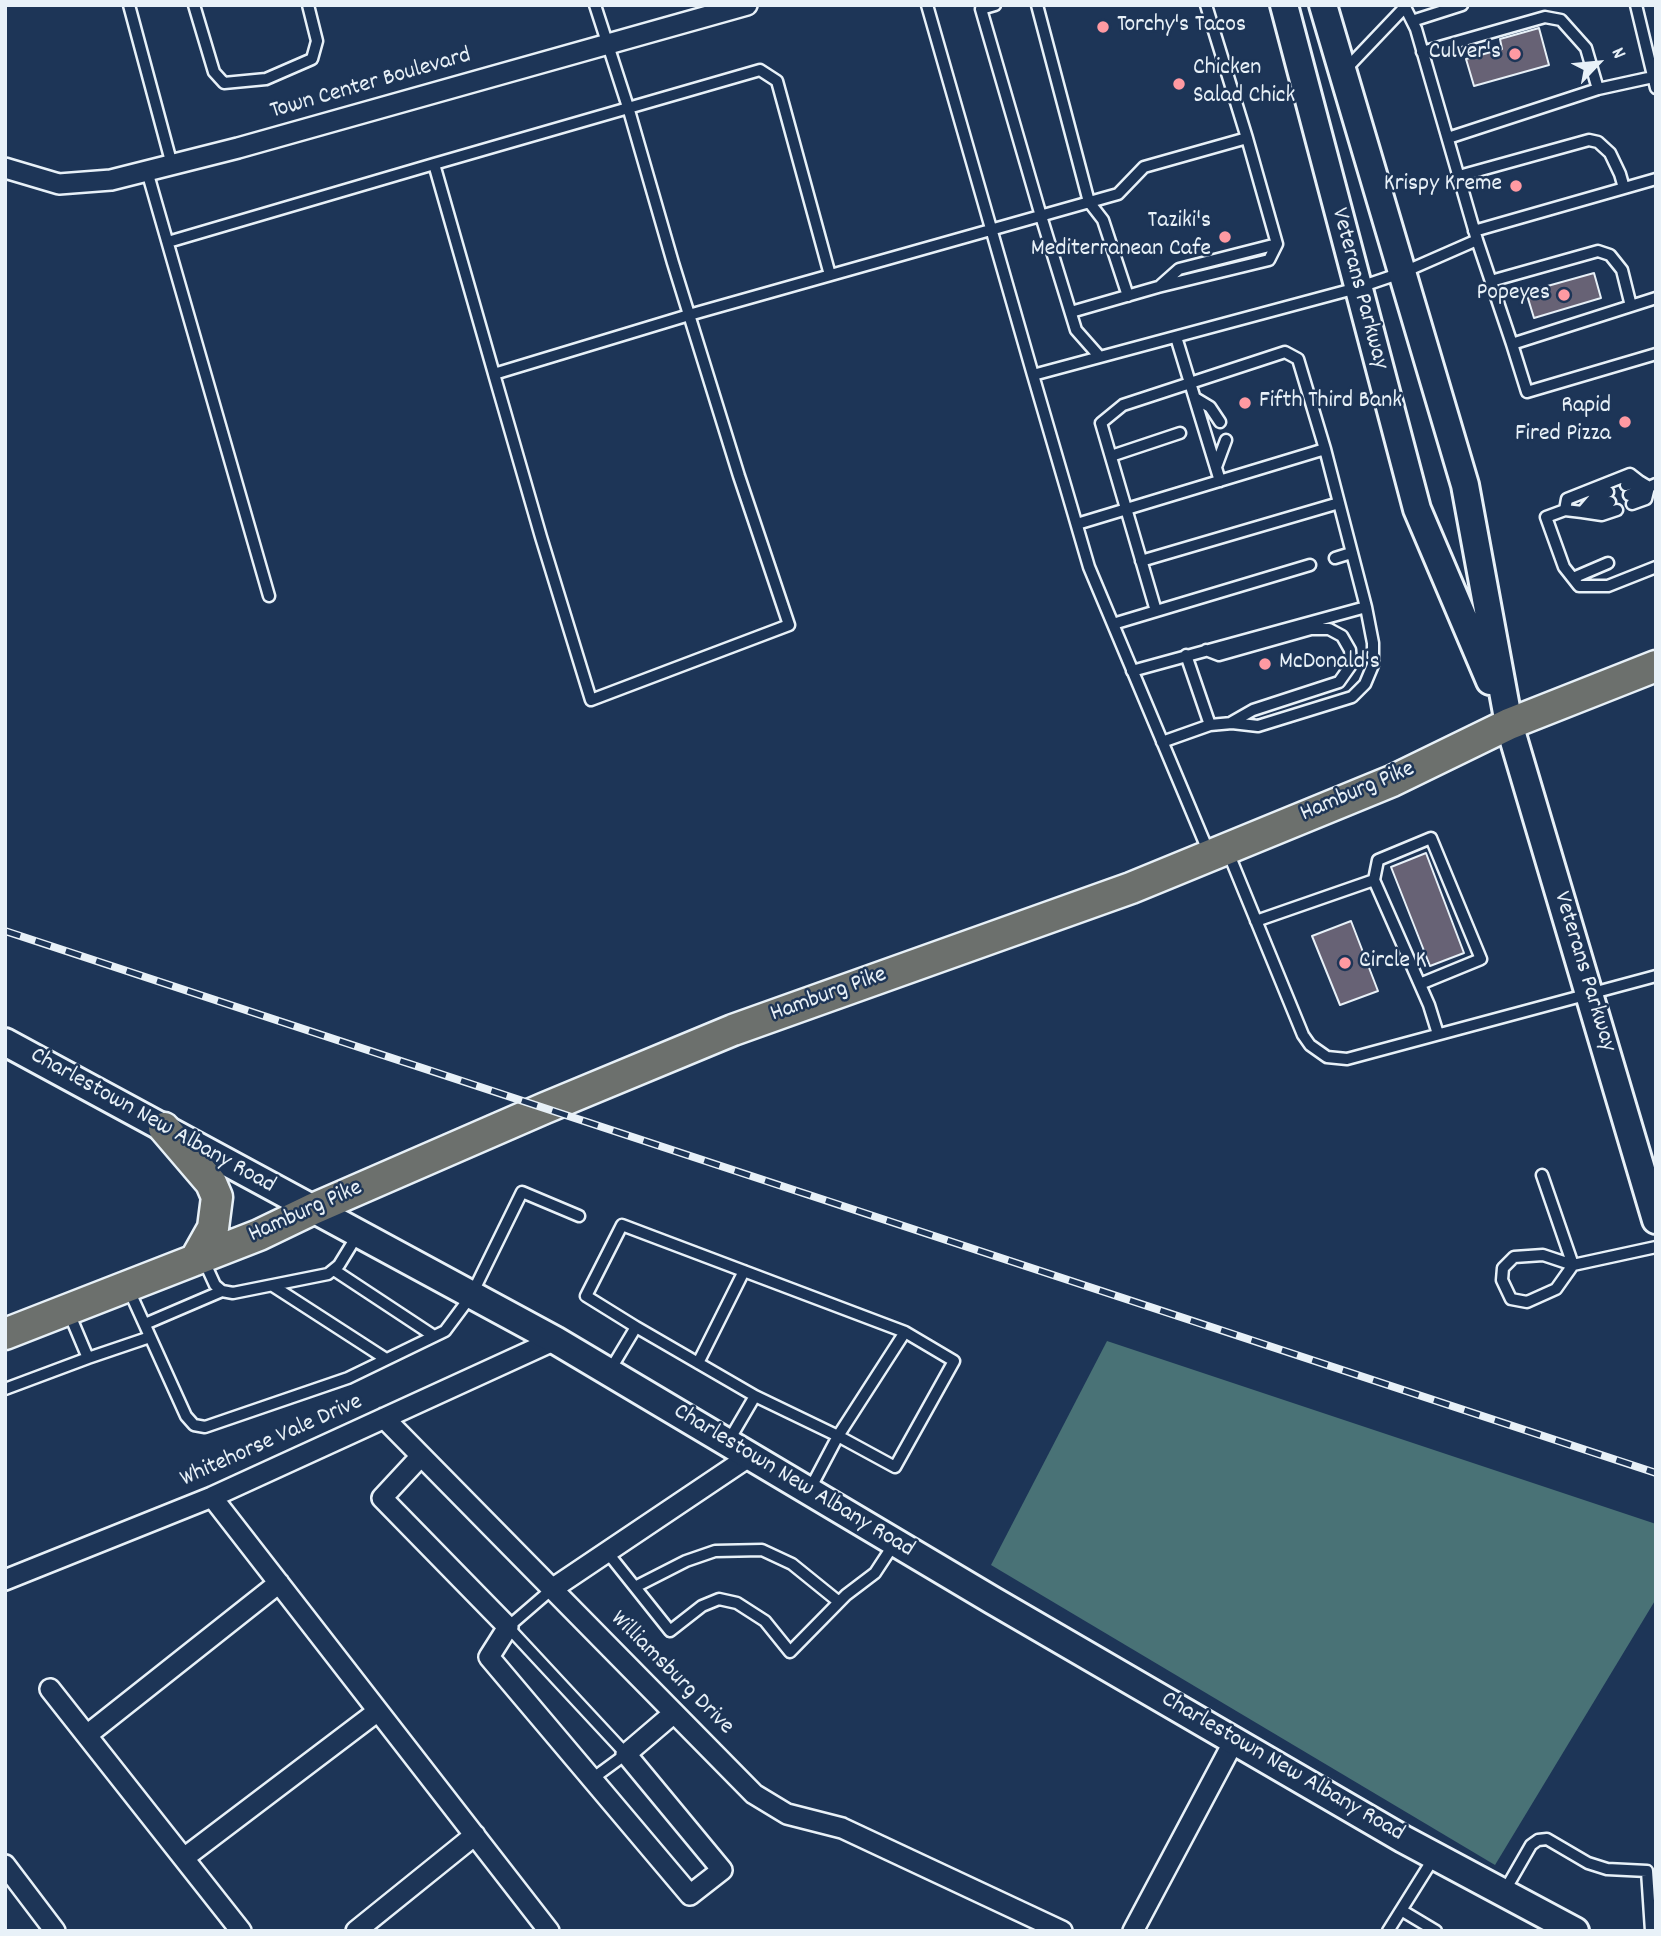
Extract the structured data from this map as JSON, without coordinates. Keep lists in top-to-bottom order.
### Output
{
  "streets": {
    "main road": ["Veterans Parkway", "Hamburg Pike", "Charlestown New Albany Road"],
    "street": ["Town Center Boulevard", "Whitehorse Vale Drive", "Williamsburg Drive"]
  },
  "crossings": [
    ["Veterans Parkway", "Hamburg Pike"],
    ["Hamburg Pike", "Charlestown New Albany Road"],
    ["Charlestown New Albany Road", "Whitehorse Vale Drive"],
    ["Whitehorse Vale Drive", "Williamsburg Drive"]
  ],
  "places": [
    "Torchy's Tacos",
    "Culver's",
    "Chicken Salad Chick",
    "Krispy Kreme",
    "Taziki's Mediterranean Cafe",
    "Popeyes",
    "Fifth Third Bank",
    "Rapid Fired Pizza",
    "McDonald's",
    "Circle K"
  ],
  "north": "top right"
}
